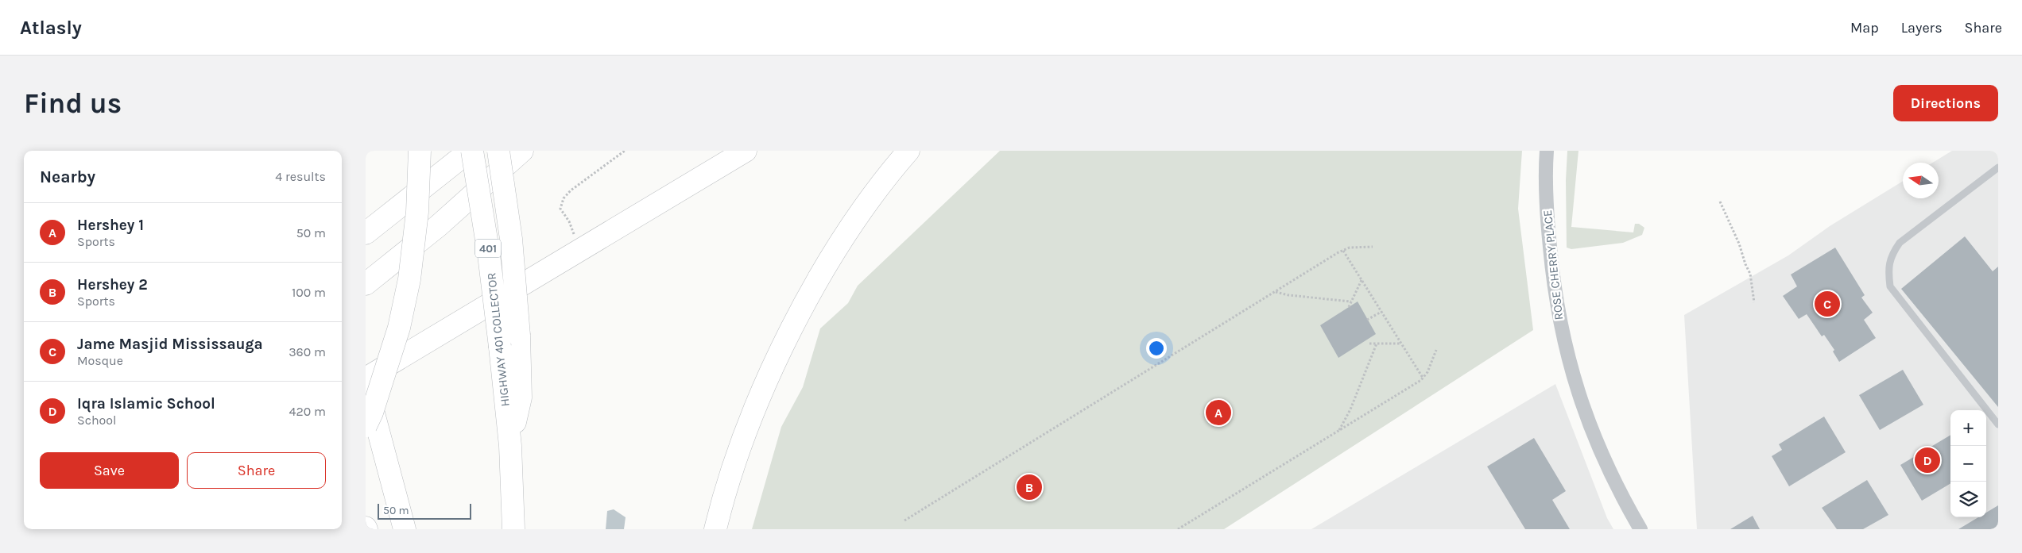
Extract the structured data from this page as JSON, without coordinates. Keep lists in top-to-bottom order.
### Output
{
  "streets": {
    "highway": ["401", "HIGHWAY 401 COLLECTOR"],
    "street": ["ROSE CHERRY PLACE"]
  },
  "scale_bar": "50 m",
  "north": "left",
  "page": {
    "header": "Atlasly",
    "nav": ["Map", "Layers", "Share"],
    "buttons": [
      "Directions",
      ["Save", "Share"]
    ],
    "title": "Find us",
    "heading": ["Nearby", "4 results"],
    "list": [
      {
        "mark": "A",
        "name": "Hershey 1",
        "note": "Sports",
        "value": "50 m"
      },
      {
        "mark": "B",
        "name": "Hershey 2",
        "note": "Sports",
        "value": "100 m"
      },
      {
        "mark": "C",
        "name": "Jame Masjid Mississauga",
        "note": "Mosque",
        "value": "360 m"
      },
      {
        "mark": "D",
        "name": "Iqra Islamic School",
        "note": "School",
        "value": "420 m"
      }
    ],
    "pins": [
      "C",
      "A",
      "D",
      "B"
    ],
    "map_buttons": ["+", "−"],
    "scale": "50 m"
  }
}
